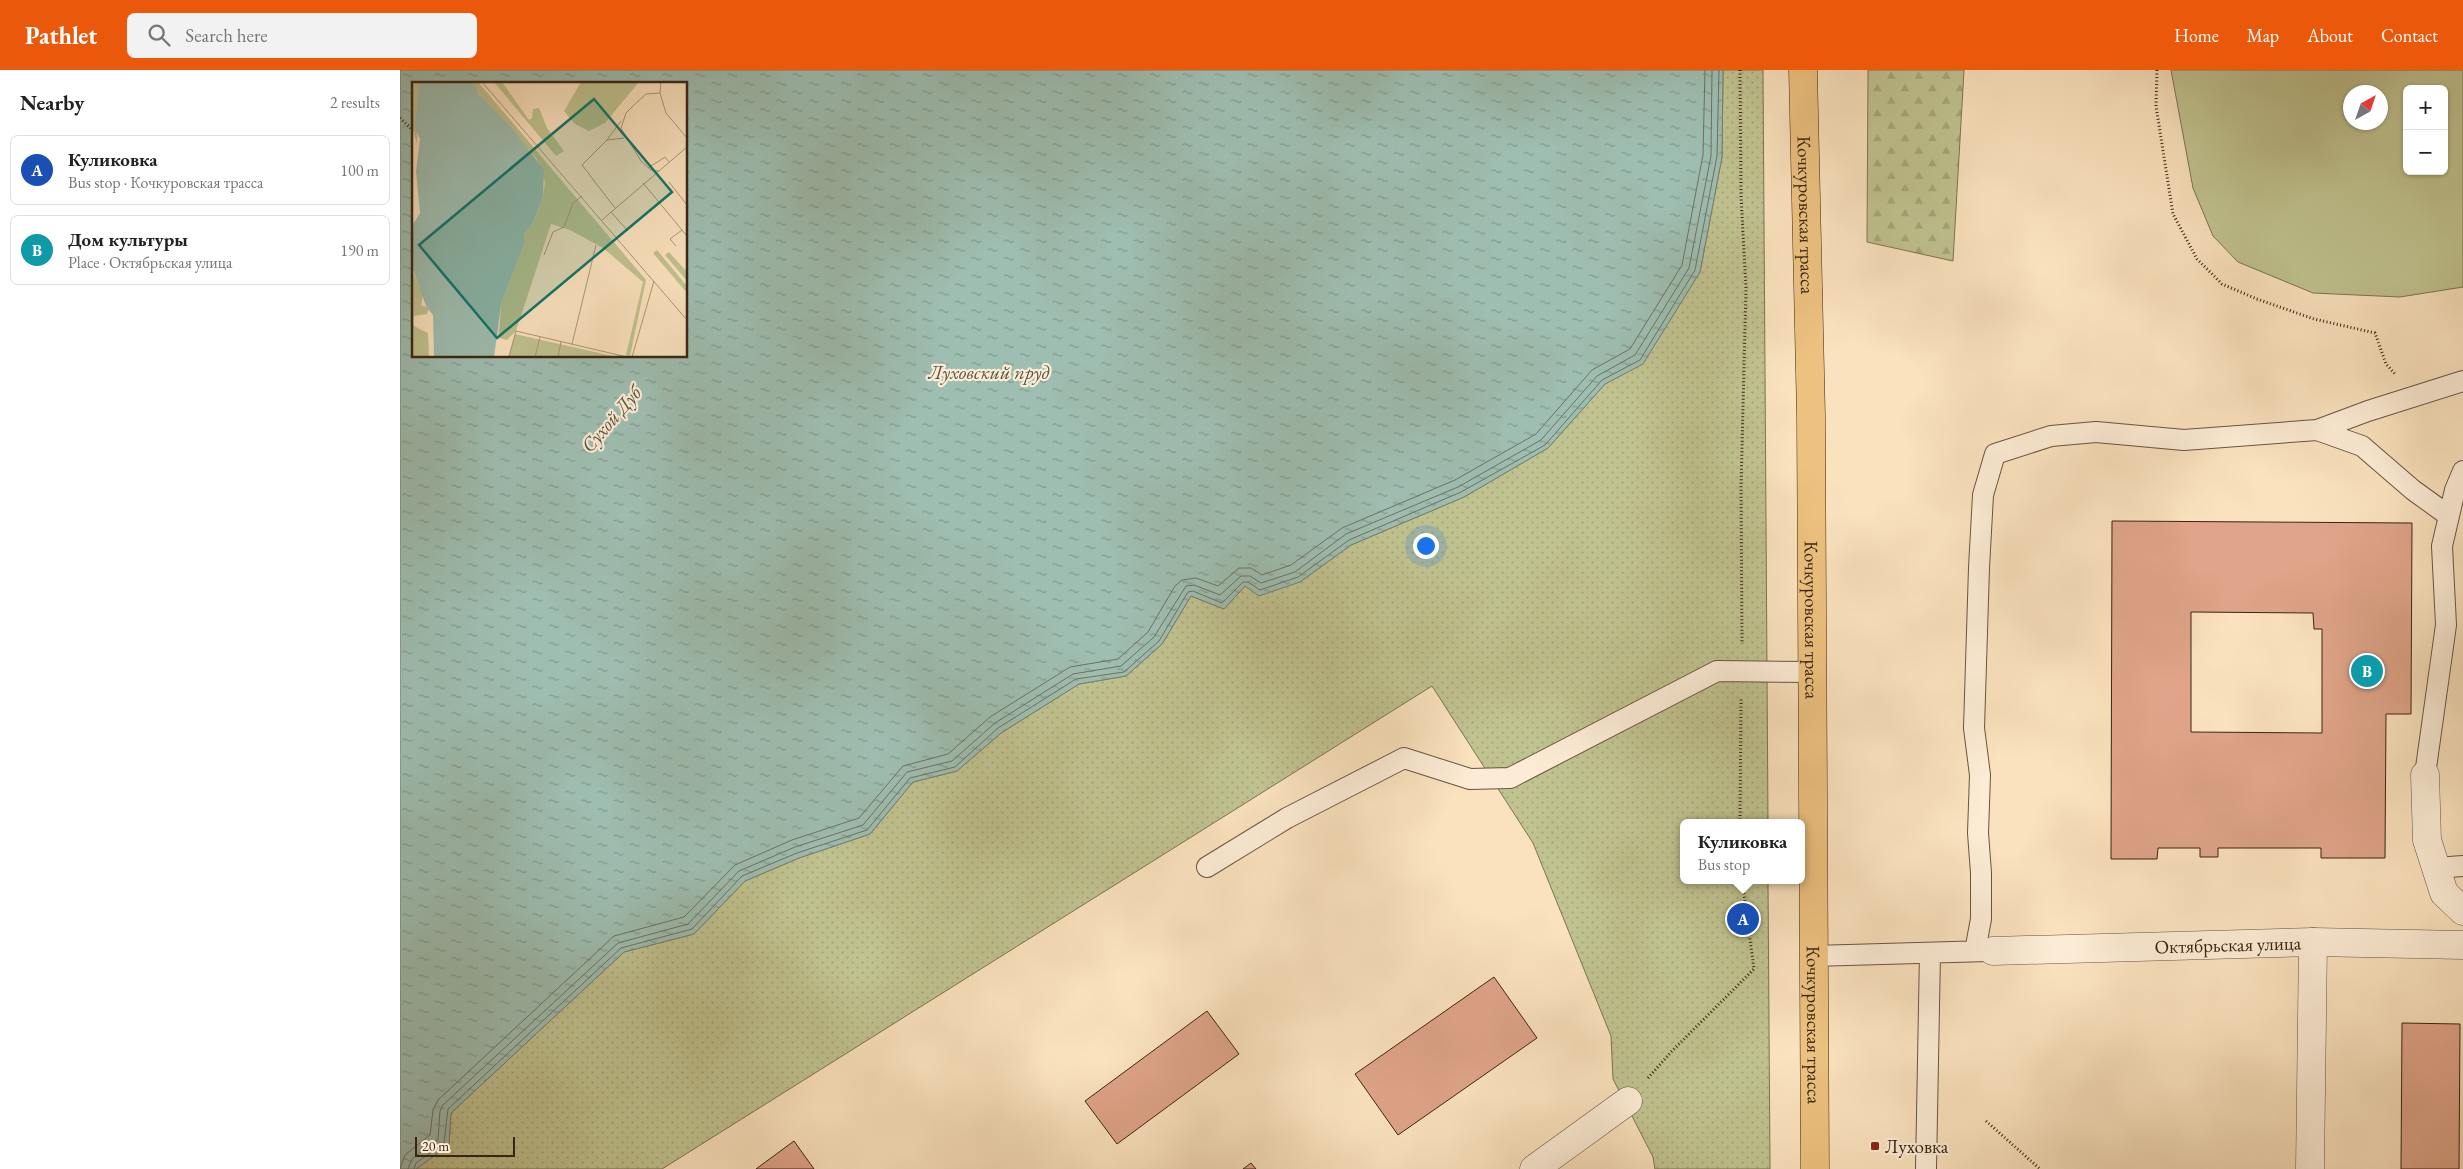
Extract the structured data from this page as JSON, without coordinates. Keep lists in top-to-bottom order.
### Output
{
  "streets": {
    "main road": ["Кочкуровская трасса"],
    "street": ["Октябрьская улица"]
  },
  "water": ["Луховский пруд", "Сухой Дуб"],
  "places": {
    "transit": ["Луховка"]
  },
  "scale_bar": "20 m",
  "north": "top right",
  "page": {
    "header": "Pathlet",
    "search": "Search here",
    "nav": [
      "Home",
      "Map",
      "About",
      "Contact"
    ],
    "heading": ["Nearby", "2 results"],
    "map_buttons": ["+", "−"],
    "list": [
      {
        "mark": "A",
        "name": "Куликовка",
        "note": "Bus stop · Кочкуровская трасса",
        "value": "100 m"
      },
      {
        "mark": "B",
        "name": "Дом культуры",
        "note": "Place · Октябрьская улица",
        "value": "190 m"
      }
    ],
    "pins": ["B", "A"],
    "popup": ["Куликовка", "Bus stop"],
    "scale": "20 m"
  }
}
